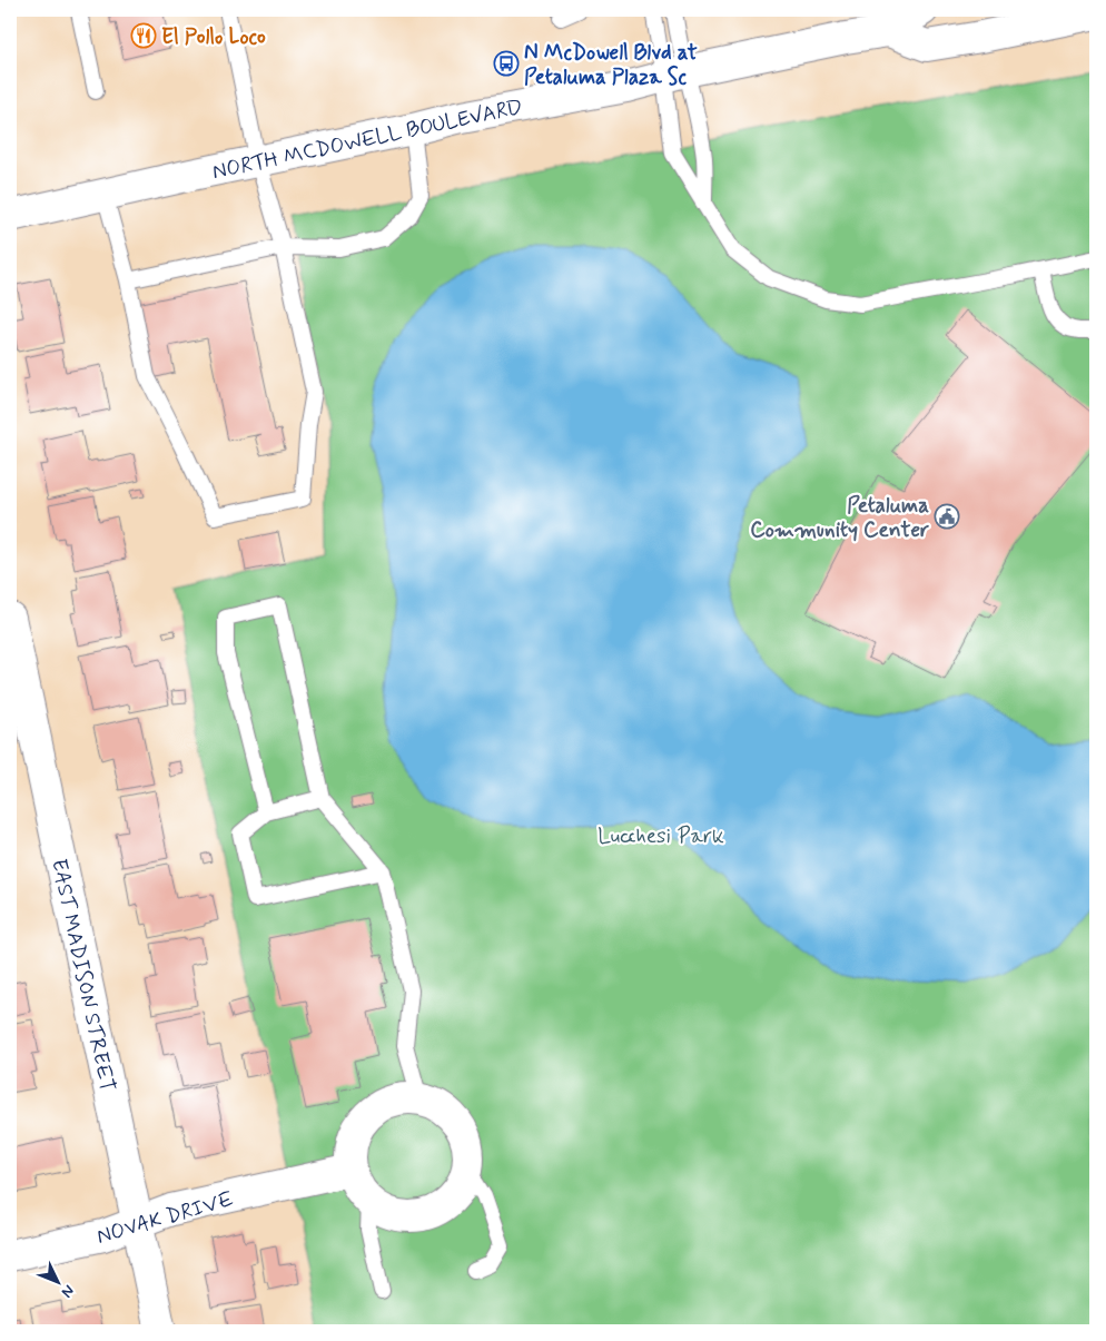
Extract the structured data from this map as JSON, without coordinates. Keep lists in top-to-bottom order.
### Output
{
  "streets": {
    "street": ["NORTH MCDOWELL BOULEVARD", "EAST MADISON STREET", "NOVAK DRIVE"]
  },
  "crossings": [
    ["EAST MADISON STREET", "NOVAK DRIVE"]
  ],
  "parks": ["Lucchesi Park"],
  "places": {
    "restaurant": ["El Pollo Loco"],
    "bus stop": ["N McDowell Blvd at Petaluma Plaza Sc"],
    "public building": ["Petaluma Community Center"]
  },
  "north": "bottom right"
}
